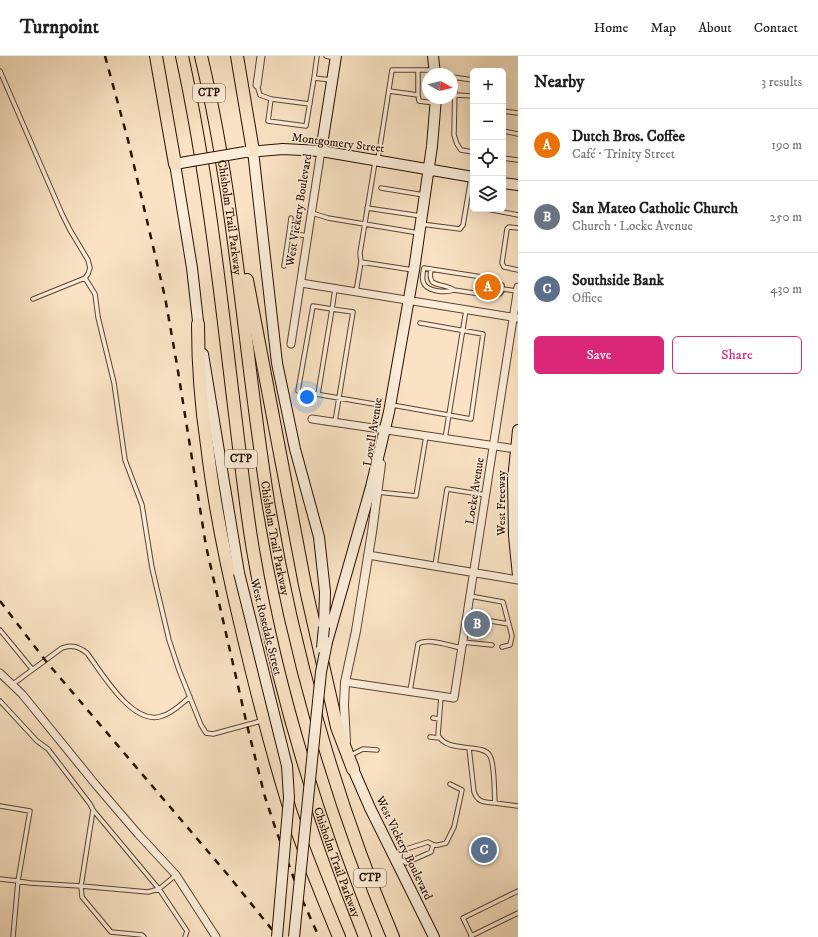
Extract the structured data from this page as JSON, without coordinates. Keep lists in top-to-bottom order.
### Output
{
  "streets": {
    "highway": ["CTP", "Chisholm Trail Parkway"],
    "main road": [
      "Montgomery Street",
      "West Vickery Boulevard",
      "Lovell Avenue",
      "West Freeway",
      "West Rosedale Street"
    ],
    "street": ["Locke Avenue"]
  },
  "crossings": [
    ["Montgomery Street", "West Vickery Boulevard"],
    ["Montgomery Street", "Lovell Avenue"],
    ["West Vickery Boulevard", "Lovell Avenue"]
  ],
  "north": "right",
  "page": {
    "header": "Turnpoint",
    "nav": [
      "Home",
      "Map",
      "About",
      "Contact"
    ],
    "heading": ["Nearby", "3 results"],
    "map_buttons": ["+", "−"],
    "list": [
      {
        "mark": "A",
        "name": "Dutch Bros. Coffee",
        "note": "Café · Trinity Street",
        "value": "190 m"
      },
      {
        "mark": "B",
        "name": "San Mateo Catholic Church",
        "note": "Church · Locke Avenue",
        "value": "250 m"
      },
      {
        "mark": "C",
        "name": "Southside Bank",
        "note": "Office",
        "value": "430 m"
      }
    ],
    "pins": ["A", "B", "C"],
    "buttons": ["Save", "Share"]
  }
}
